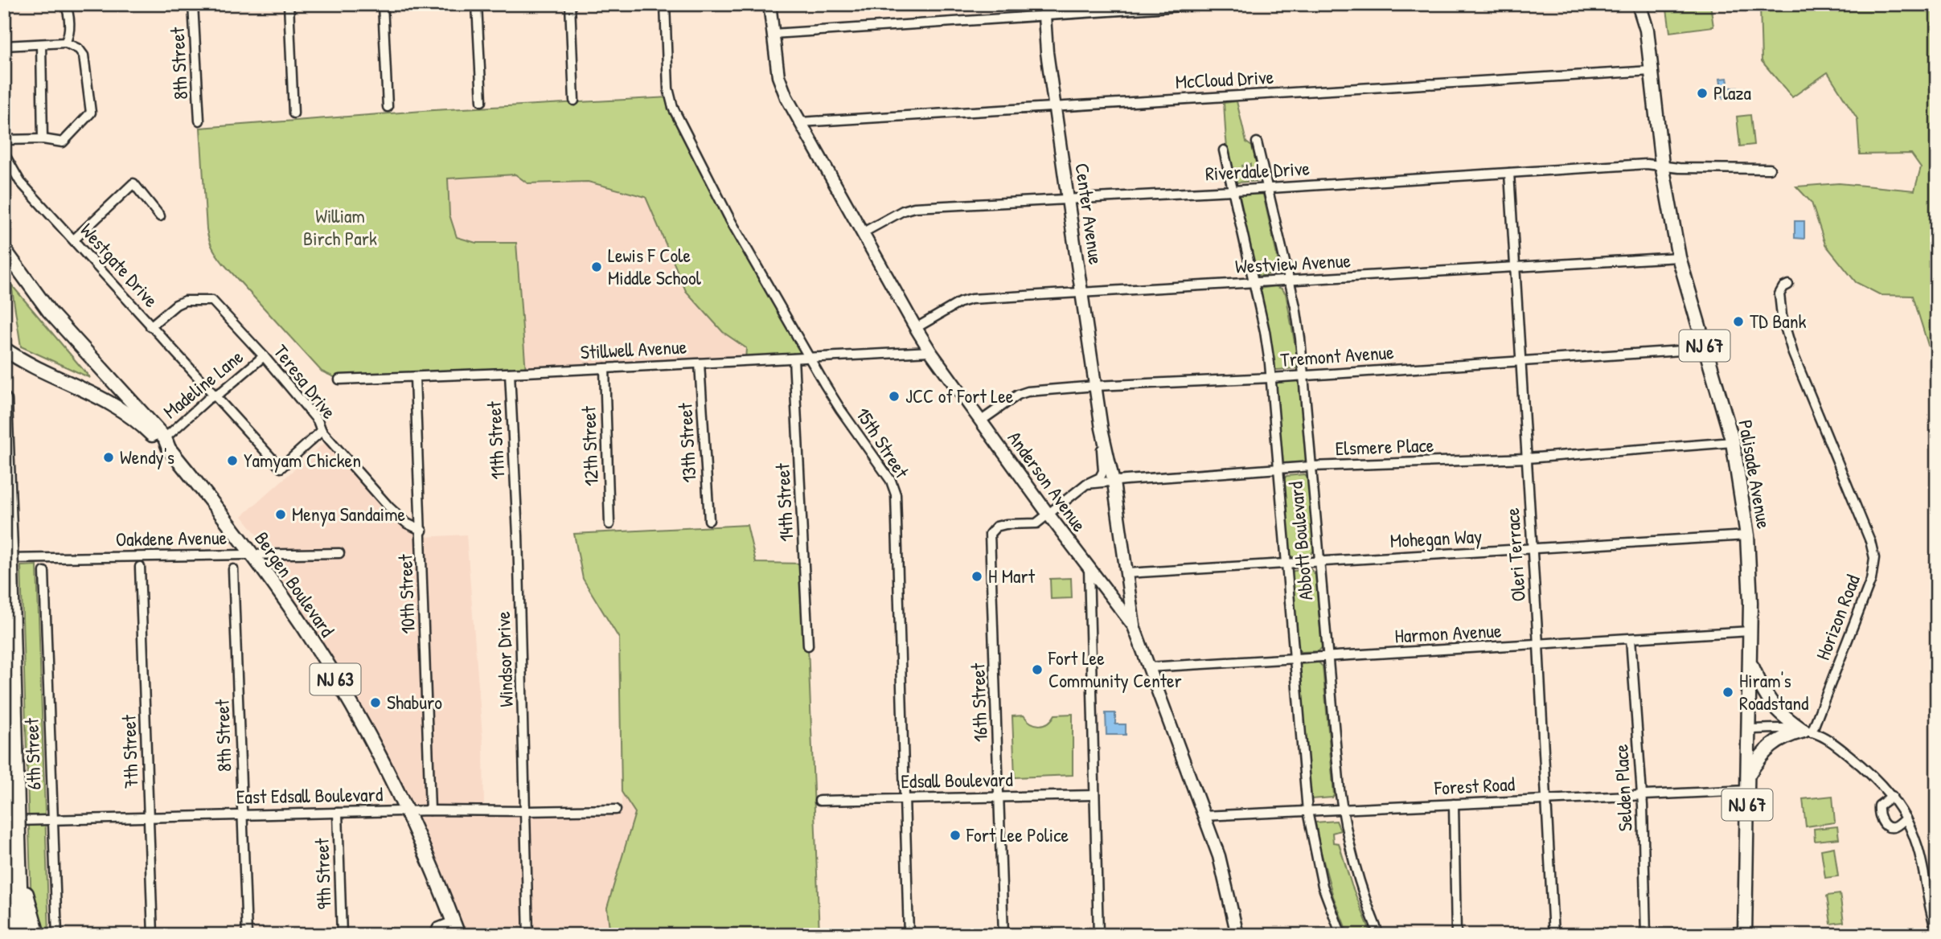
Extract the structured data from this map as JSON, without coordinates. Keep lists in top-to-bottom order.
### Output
{
  "streets": {
    "main road": [
      "Center Avenue",
      "NJ 67",
      "Palisade Avenue",
      "Anderson Avenue",
      "Bergen Boulevard",
      "NJ 63"
    ],
    "street": [
      "8th Street",
      "McCloud Drive",
      "Riverdale Drive",
      "Westview Avenue",
      "Westgate Drive",
      "Stillwell Avenue",
      "Tremont Avenue",
      "Teresa Drive",
      "Madeline Lane",
      "11th Street",
      "13th Street",
      "15th Street",
      "12th Street",
      "Elsmere Place",
      "14th Street",
      "Oakdene Avenue",
      "Mohegan Way",
      "Abbott Boulevard",
      "Oleri Terrace",
      "10th Street",
      "Horizon Road",
      "Harmon Avenue",
      "Windsor Drive",
      "16th Street",
      "7th Street",
      "6th Street",
      "Edsall Boulevard",
      "Forest Road",
      "Selden Place",
      "East Edsall Boulevard",
      "9th Street"
    ]
  },
  "crossings": [
    ["8th Street", "East Edsall Boulevard"],
    ["McCloud Drive", "Center Avenue"],
    ["McCloud Drive", "Palisade Avenue"],
    ["McCloud Drive", "Anderson Avenue"],
    ["Riverdale Drive", "Center Avenue"],
    ["Riverdale Drive", "Palisade Avenue"],
    ["Riverdale Drive", "Anderson Avenue"],
    ["Riverdale Drive", "Abbott Boulevard"],
    ["Riverdale Drive", "Oleri Terrace"],
    ["Center Avenue", "Westview Avenue"],
    ["Center Avenue", "Tremont Avenue"],
    ["Center Avenue", "Elsmere Place"],
    ["Center Avenue", "Anderson Avenue"],
    ["Center Avenue", "Mohegan Way"],
    ["Westview Avenue", "Palisade Avenue"],
    ["Westview Avenue", "Anderson Avenue"],
    ["Westview Avenue", "Abbott Boulevard"],
    ["Westview Avenue", "Oleri Terrace"],
    ["Westgate Drive", "Teresa Drive"],
    ["Westgate Drive", "Madeline Lane"],
    ["Stillwell Avenue", "11th Street"],
    ["Stillwell Avenue", "13th Street"],
    ["Stillwell Avenue", "15th Street"],
    ["Stillwell Avenue", "12th Street"],
    ["Stillwell Avenue", "Anderson Avenue"],
    ["Stillwell Avenue", "14th Street"],
    ["Stillwell Avenue", "10th Street"],
    ["Tremont Avenue", "Palisade Avenue"],
    ["Tremont Avenue", "Anderson Avenue"],
    ["Tremont Avenue", "Abbott Boulevard"],
    ["Tremont Avenue", "Oleri Terrace"],
    ["Teresa Drive", "Madeline Lane"],
    ["Teresa Drive", "10th Street"],
    ["Madeline Lane", "Bergen Boulevard"],
    ["11th Street", "Windsor Drive"],
    ["15th Street", "Edsall Boulevard"],
    ["Elsmere Place", "Palisade Avenue"],
    ["Elsmere Place", "Abbott Boulevard"],
    ["Elsmere Place", "Oleri Terrace"],
    ["Palisade Avenue", "Mohegan Way"],
    ["Palisade Avenue", "Harmon Avenue"],
    ["Palisade Avenue", "Forest Road"],
    ["Anderson Avenue", "Harmon Avenue"],
    ["Anderson Avenue", "16th Street"],
    ["Anderson Avenue", "Forest Road"],
    ["Oakdene Avenue", "Bergen Boulevard"],
    ["Mohegan Way", "Abbott Boulevard"],
    ["Mohegan Way", "Oleri Terrace"],
    ["Abbott Boulevard", "Harmon Avenue"],
    ["Abbott Boulevard", "Forest Road"],
    ["Oleri Terrace", "Harmon Avenue"],
    ["Oleri Terrace", "Forest Road"],
    ["Bergen Boulevard", "East Edsall Boulevard"],
    ["10th Street", "East Edsall Boulevard"],
    ["Harmon Avenue", "Selden Place"],
    ["Windsor Drive", "East Edsall Boulevard"],
    ["16th Street", "Edsall Boulevard"],
    ["7th Street", "East Edsall Boulevard"],
    ["6th Street", "East Edsall Boulevard"],
    ["Forest Road", "Selden Place"],
    ["East Edsall Boulevard", "9th Street"]
  ],
  "parks": ["William Birch Park"],
  "places": [
    "Plaza",
    "Lewis F Cole Middle School",
    "TD Bank",
    "JCC of Fort Lee",
    "Wendy's",
    "Yamyam Chicken",
    "Menya Sandaime",
    "H Mart",
    "Fort Lee Community Center",
    "Hiram's Roadstand",
    "Shaburo",
    "Fort Lee Police"
  ]
}
